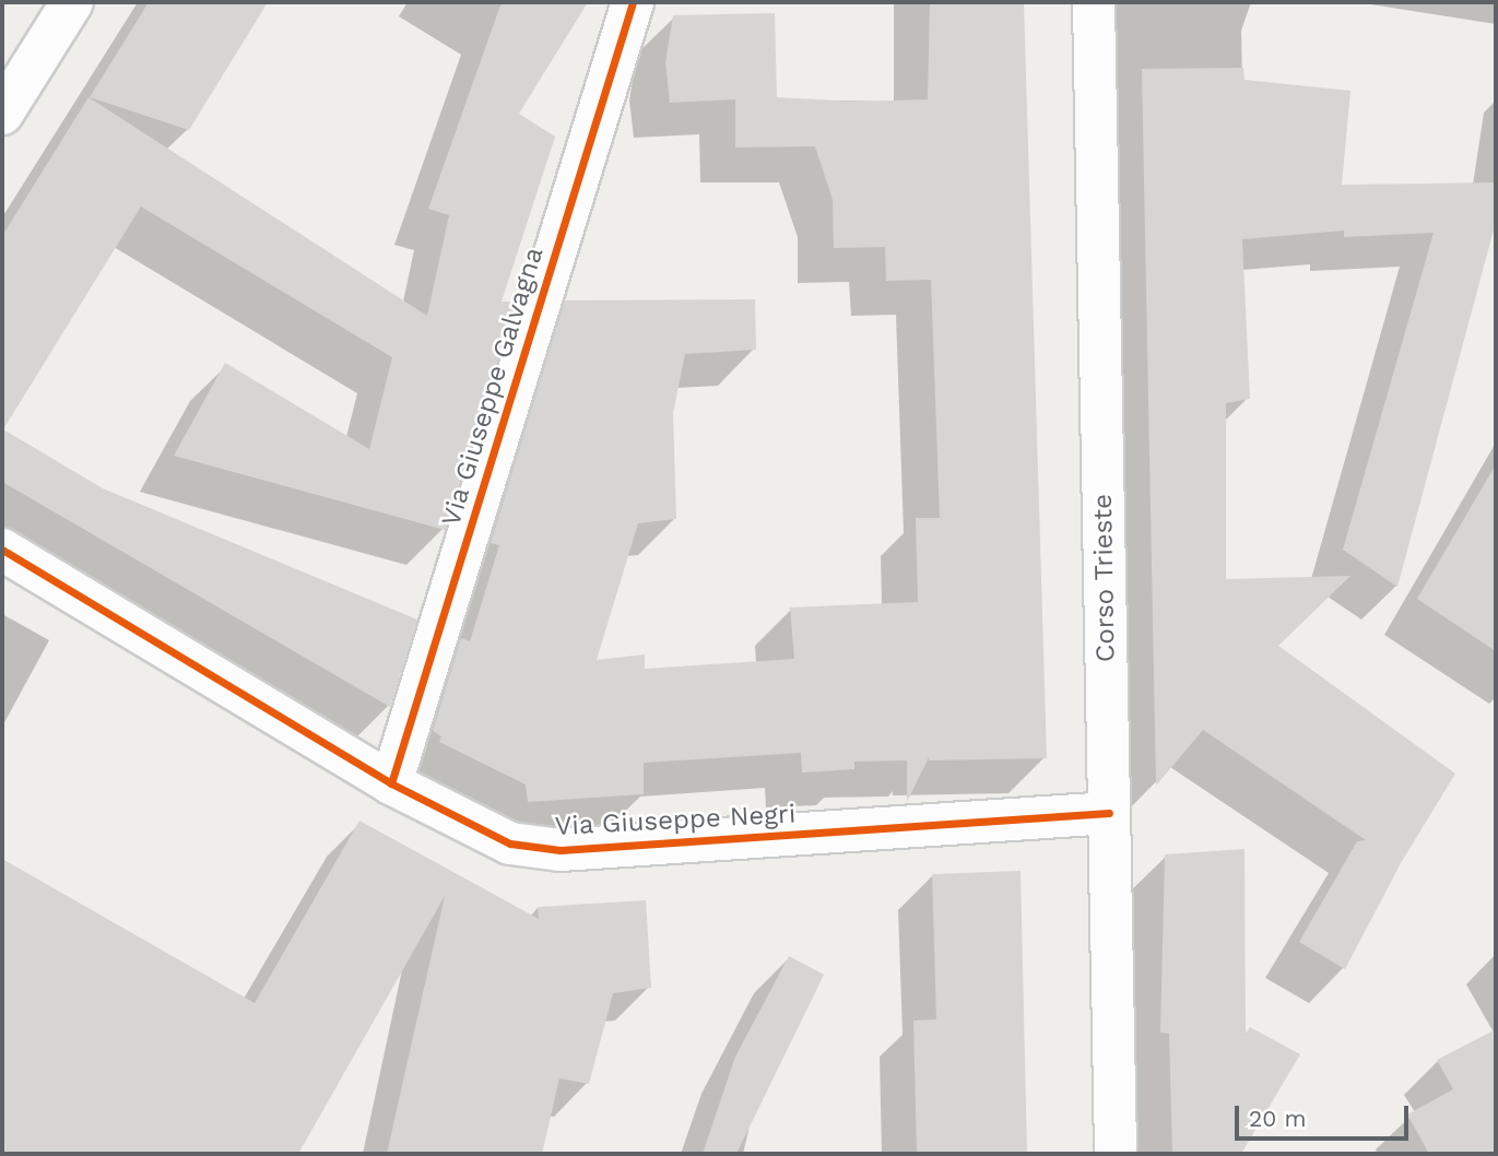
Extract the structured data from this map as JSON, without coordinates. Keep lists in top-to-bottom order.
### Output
{
  "streets": {
    "street": ["Via Giuseppe Galvagna", "Corso Trieste", "Via Giuseppe Negri"]
  },
  "crossings": [
    ["Via Giuseppe Galvagna", "Via Giuseppe Negri"],
    ["Corso Trieste", "Via Giuseppe Negri"]
  ],
  "scale_bar": "20 m"
}
